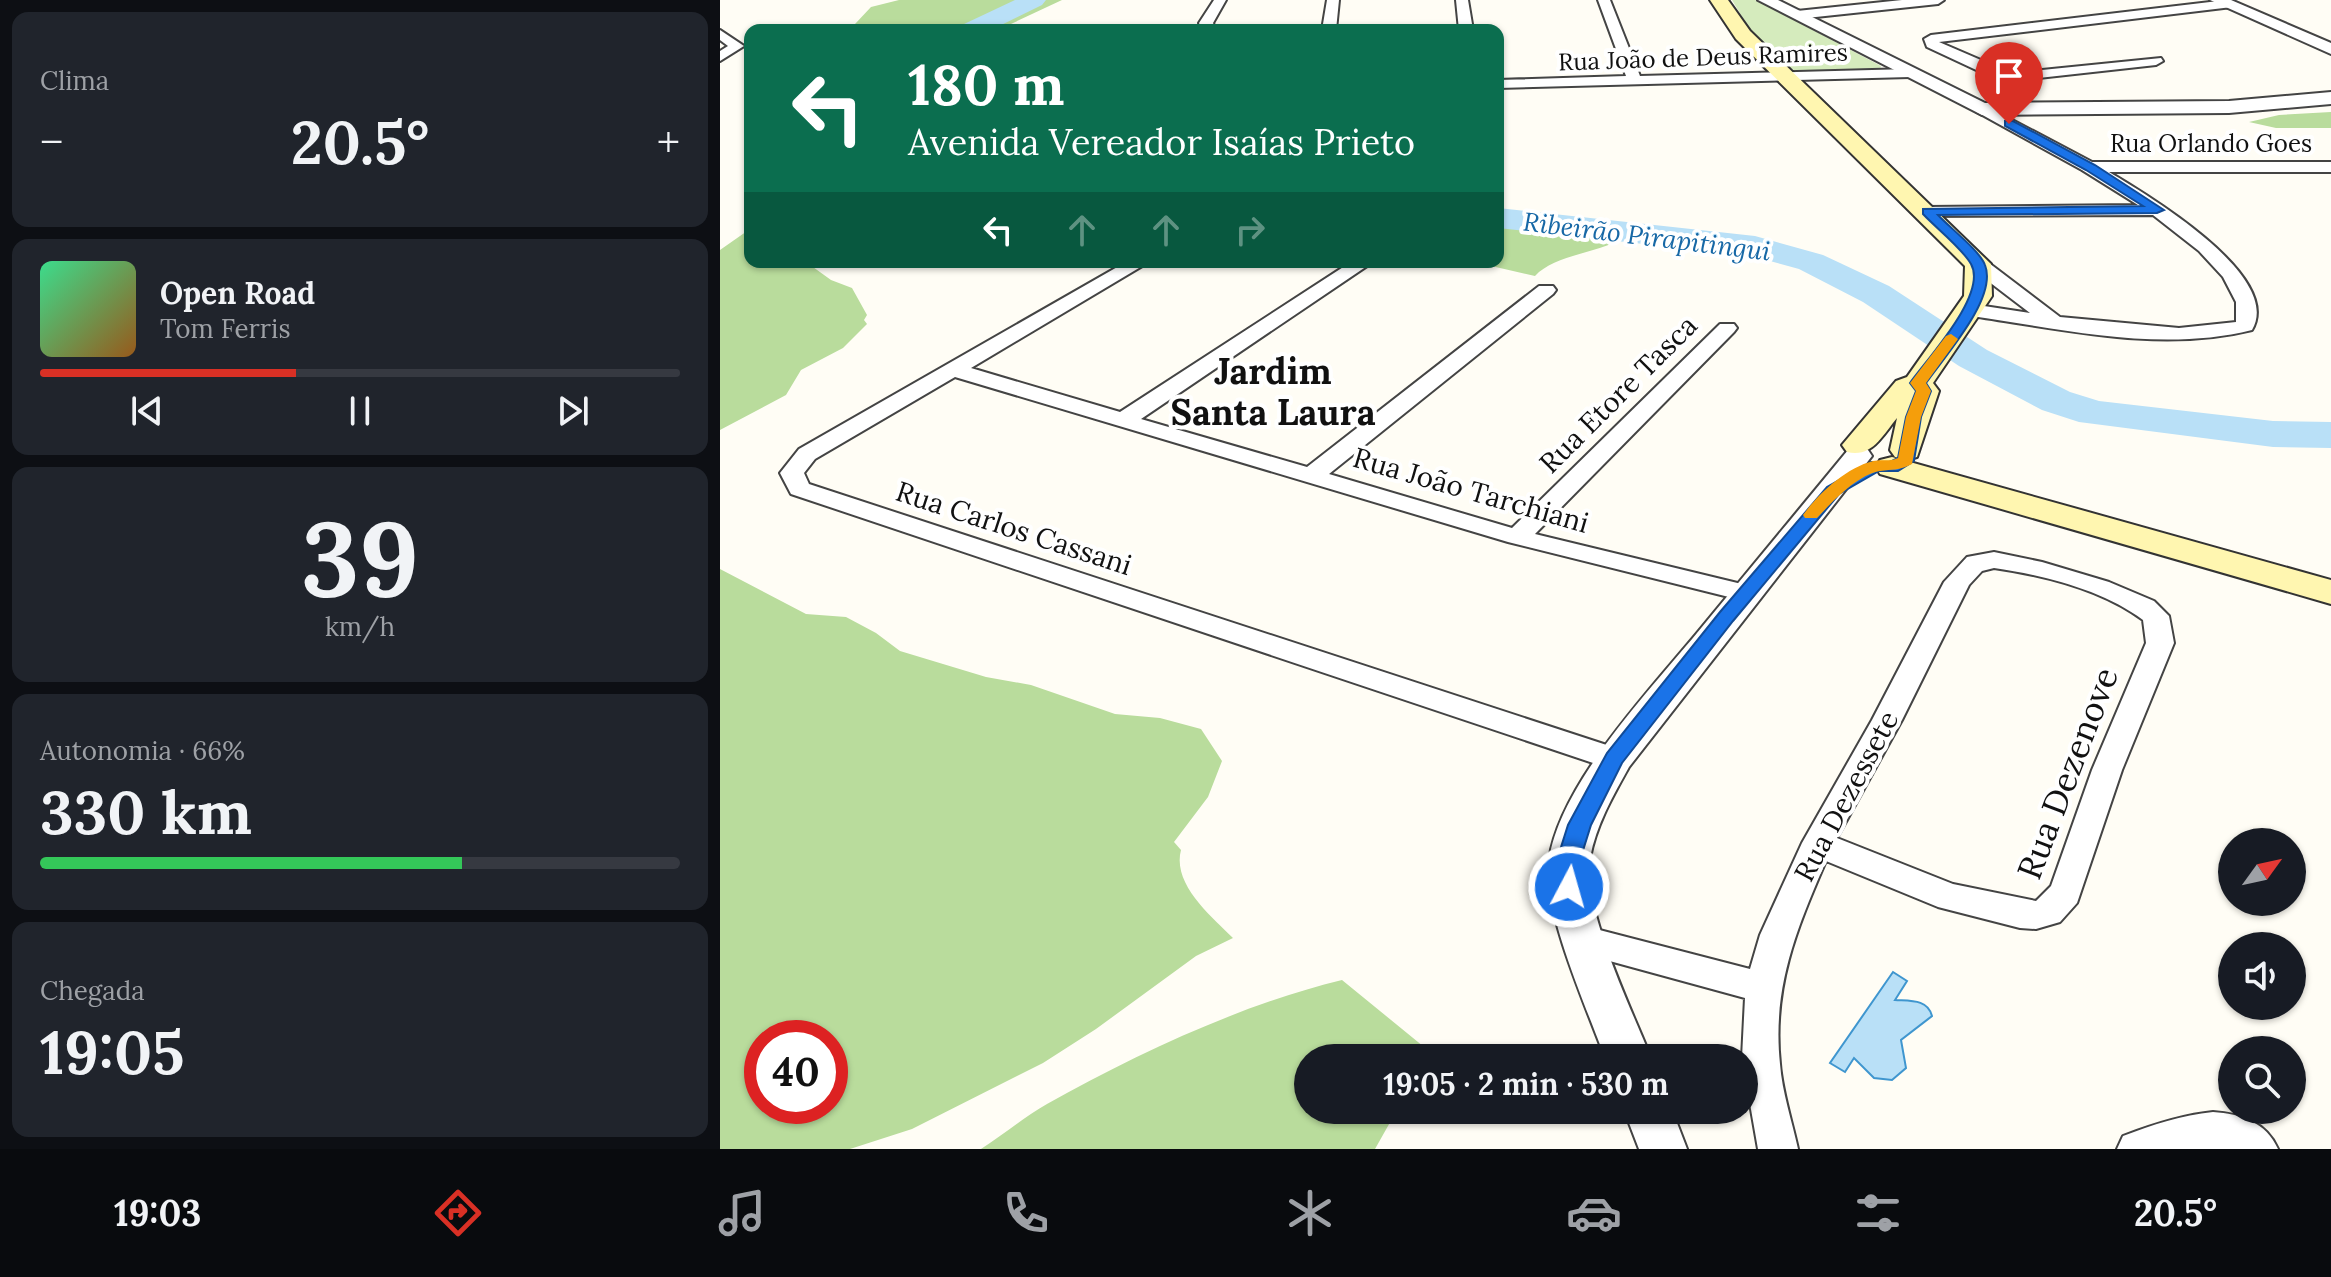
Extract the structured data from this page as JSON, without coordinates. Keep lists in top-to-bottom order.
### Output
{
  "streets": {
    "street": [
      "Rua João de Deus Ramires",
      "Rua Orlando Goes",
      "Rua Etore Tasca",
      "Rua João Tarchiani",
      "Rua Carlos Cassani",
      "Rua Dezenove",
      "Rua Dezessete"
    ]
  },
  "crossings": [
    ["Rua Etore Tasca", "Rua João Tarchiani"],
    ["Rua João Tarchiani", "Rua Carlos Cassani"],
    ["Rua Dezenove", "Rua Dezessete"]
  ],
  "districts": ["Jardim Santa Laura"],
  "water": ["Ribeirão Pirapitingui"],
  "north": "top right",
  "page": {
    "tile": [
      "Clima",
      ["39", "km/h"],
      ["Autonomia · 66%", "330 km"],
      ["Chegada", "19:05"]
    ],
    "turn": ["180 m", "Avenida Vereador Isaías Prieto"],
    "heat": ["−", "20.5°", "+"],
    "song": ["Open Road", "Tom Ferris"],
    "limit": "40",
    "trip": "19:05 · 2 min · 530 m",
    "tabs": ["19:03", "20.5°"]
  }
}
